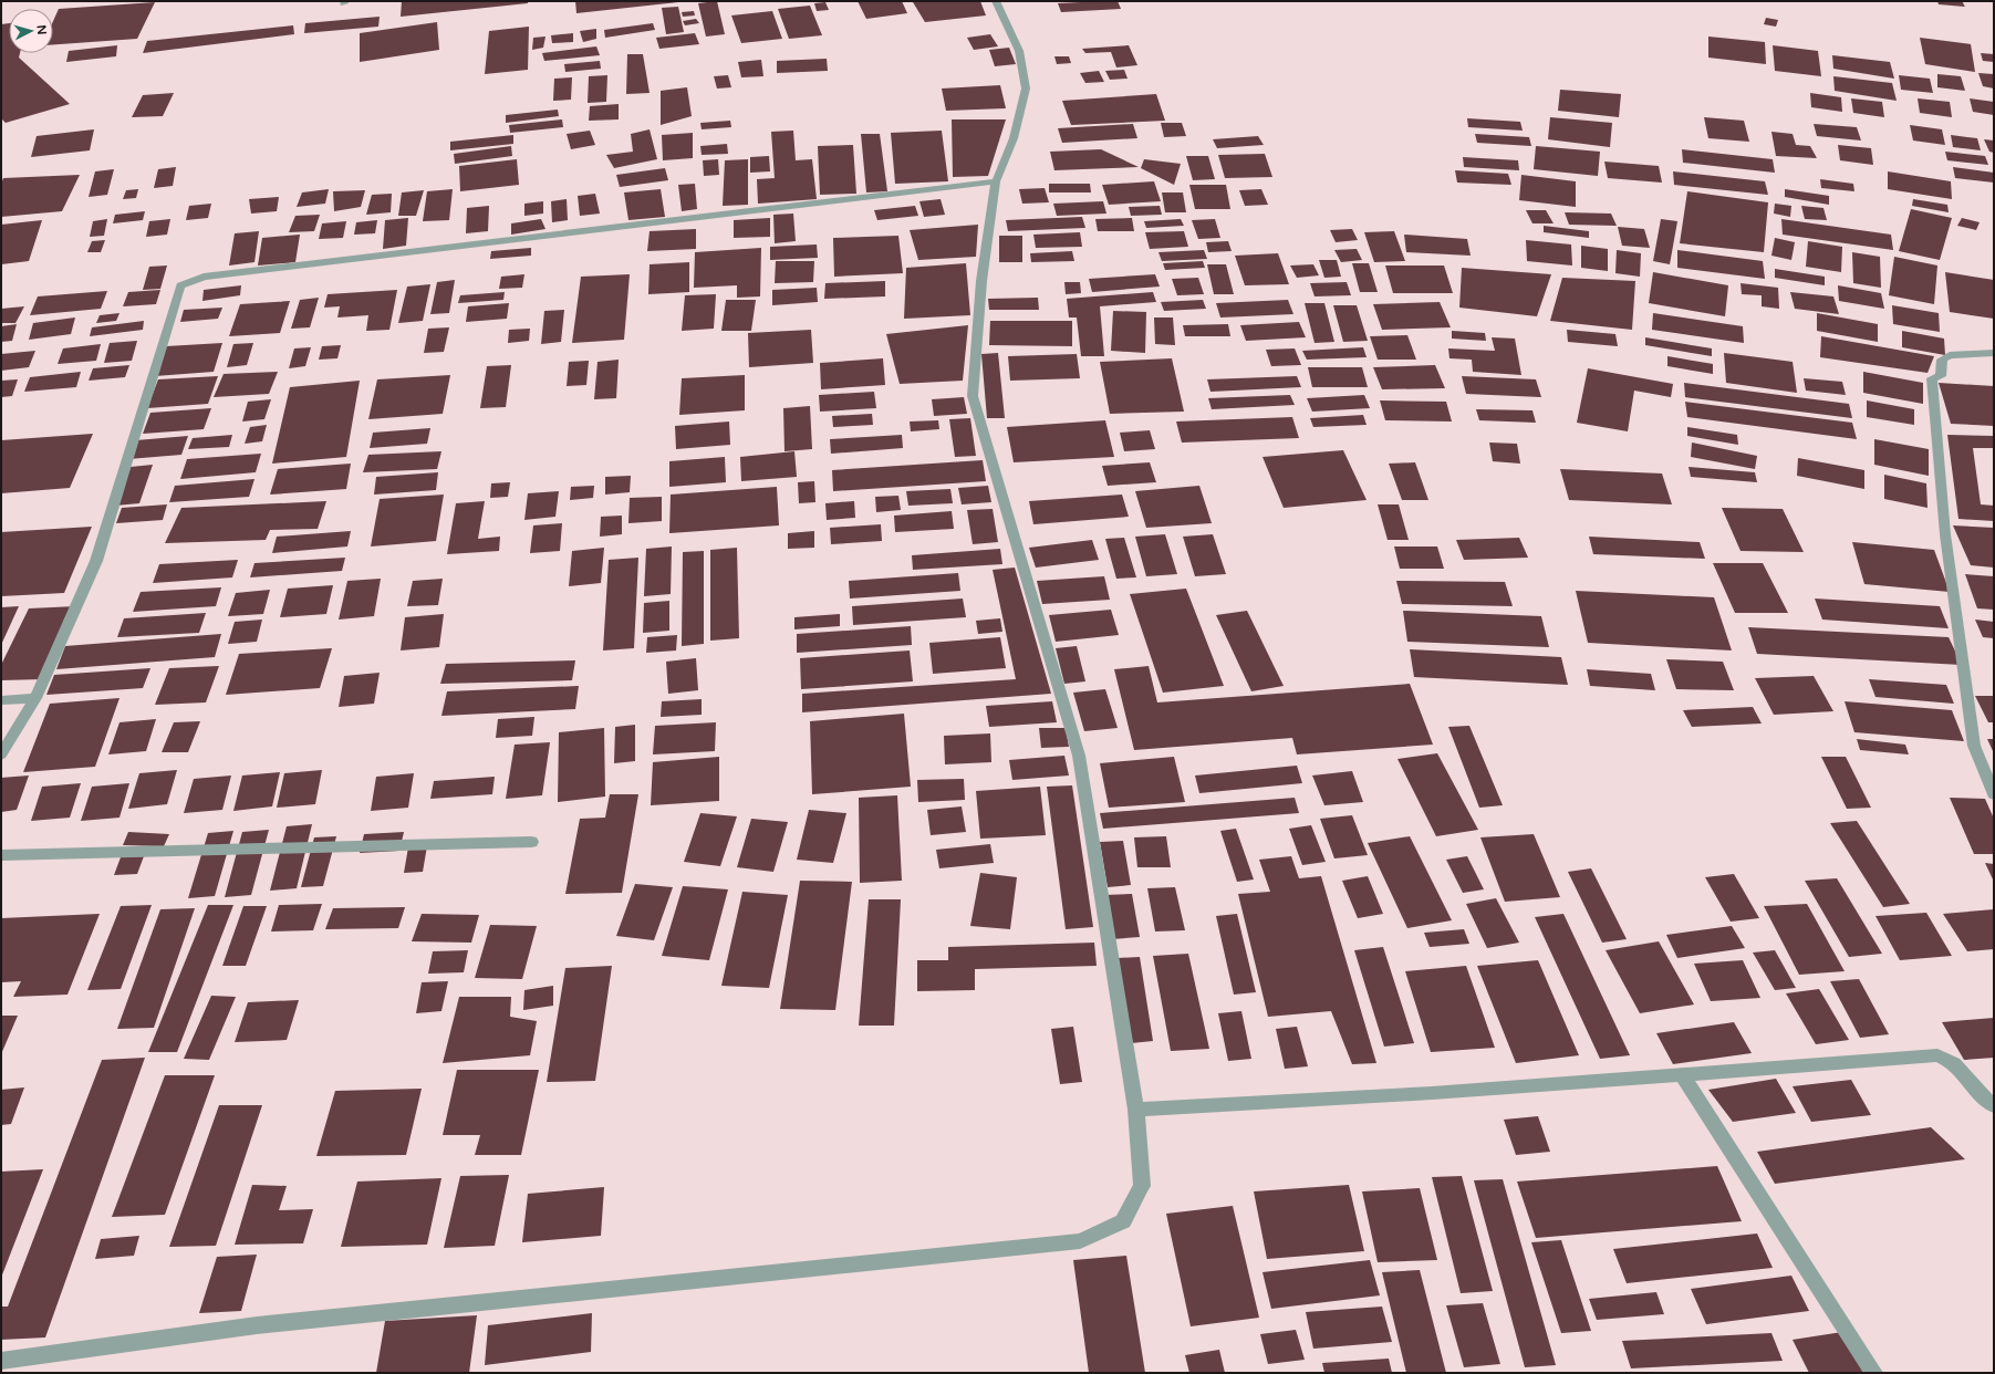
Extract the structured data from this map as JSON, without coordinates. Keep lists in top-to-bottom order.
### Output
{
  "north": "right"
}
